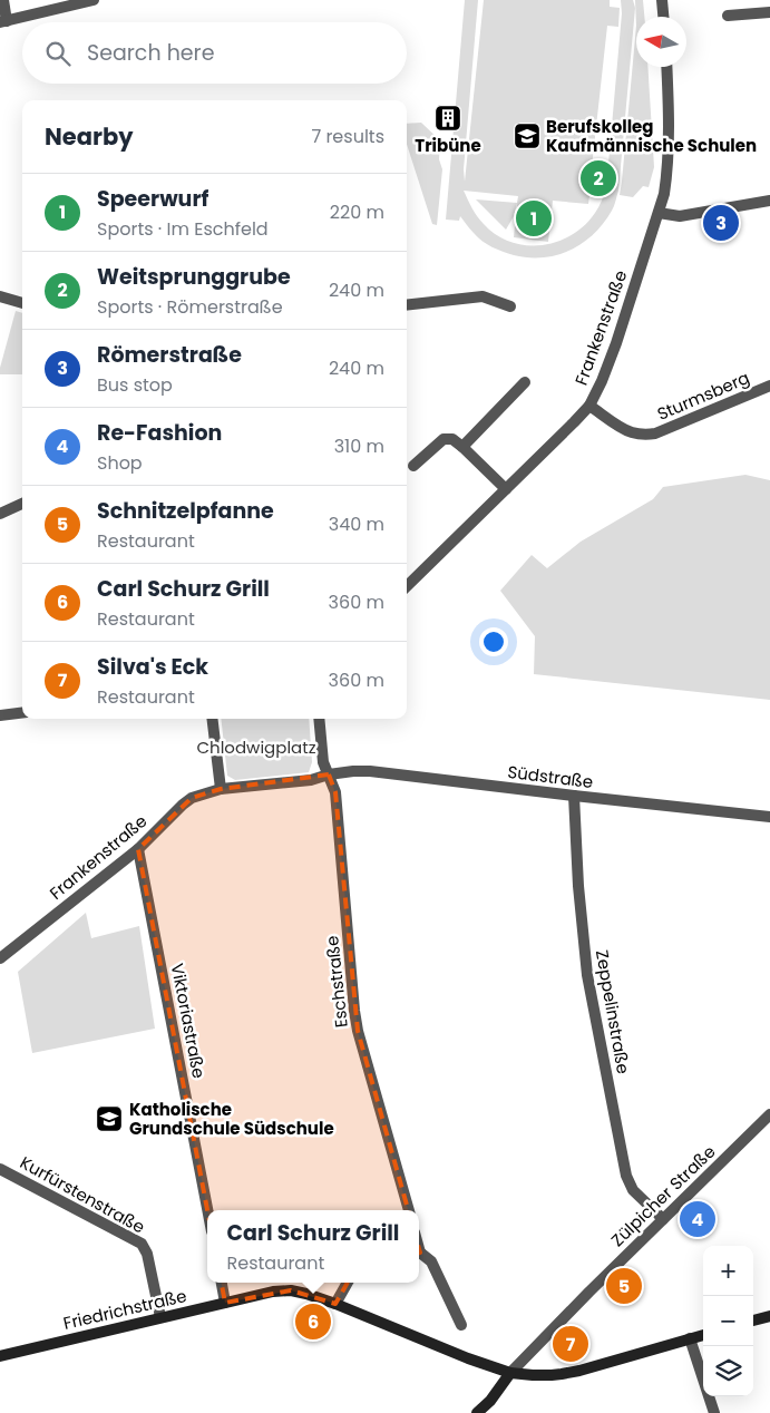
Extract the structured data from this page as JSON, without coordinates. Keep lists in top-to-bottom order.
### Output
{
  "streets": {
    "main road": ["Friedrichstraße"],
    "street": [
      "Frankenstraße",
      "Sturmsberg",
      "Südstraße",
      "Eschstraße",
      "Zeppelinstraße",
      "Viktoriastraße",
      "Kurfürstenstraße",
      "Zülpicher Straße"
    ]
  },
  "crossings": [
    ["Frankenstraße", "Sturmsberg"],
    ["Frankenstraße", "Viktoriastraße"],
    ["Südstraße", "Eschstraße"],
    ["Südstraße", "Zeppelinstraße"],
    ["Zeppelinstraße", "Zülpicher Straße"],
    ["Kurfürstenstraße", "Friedrichstraße"],
    ["Zülpicher Straße", "Friedrichstraße"]
  ],
  "parks": ["Chlodwigplatz"],
  "places": {
    "building": ["Tribüne"],
    "school or university": ["Berufskolleg Kaufmännische Schulen", "Katholische Grundschule Südschule"]
  },
  "north": "left",
  "page": {
    "search": "Search here",
    "heading": ["Nearby", "7 results"],
    "pins": [
      "2",
      "1",
      "3",
      "4",
      "5",
      "6",
      "7"
    ],
    "list": [
      {
        "mark": "1",
        "name": "Speerwurf",
        "note": "Sports · Im Eschfeld",
        "value": "220 m"
      },
      {
        "mark": "2",
        "name": "Weitsprunggrube",
        "note": "Sports · Römerstraße",
        "value": "240 m"
      },
      {
        "mark": "3",
        "name": "Römerstraße",
        "note": "Bus stop",
        "value": "240 m"
      },
      {
        "mark": "4",
        "name": "Re-Fashion",
        "note": "Shop",
        "value": "310 m"
      },
      {
        "mark": "5",
        "name": "Schnitzelpfanne",
        "note": "Restaurant",
        "value": "340 m"
      },
      {
        "mark": "6",
        "name": "Carl Schurz Grill",
        "note": "Restaurant",
        "value": "360 m"
      },
      {
        "mark": "7",
        "name": "Silva's Eck",
        "note": "Restaurant",
        "value": "360 m"
      }
    ],
    "popup": ["Carl Schurz Grill", "Restaurant"],
    "map_buttons": ["+", "−"]
  }
}
